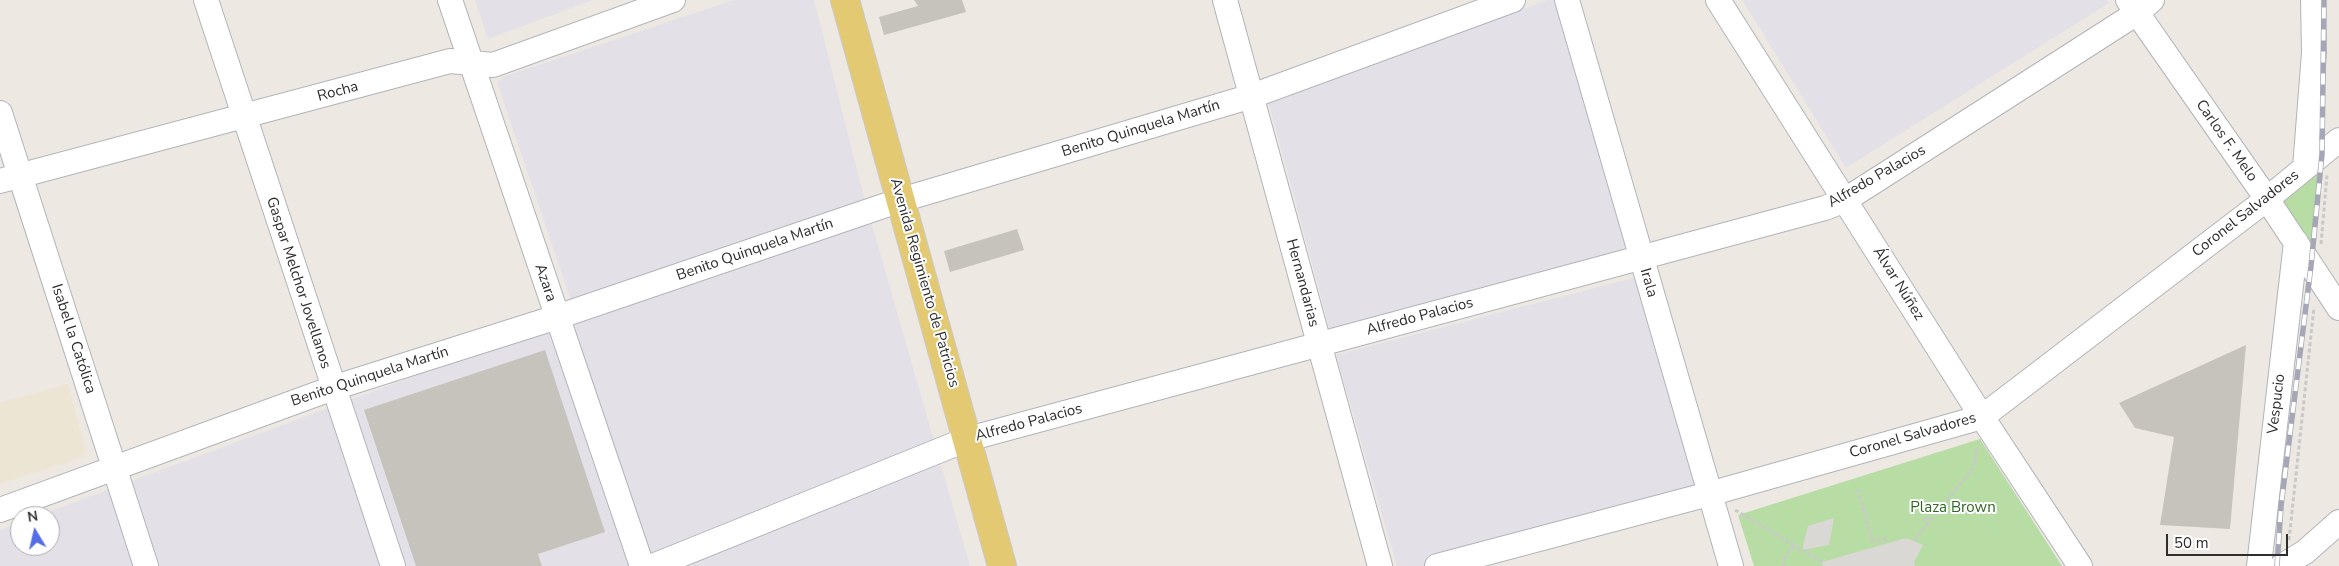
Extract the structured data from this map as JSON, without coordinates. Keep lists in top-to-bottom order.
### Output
{
  "streets": {
    "main road": ["Avenida Regimiento de Patricios"],
    "street": [
      "Rocha",
      "Benito Quinquela Martín",
      "Carlos F. Melo",
      "Alfredo Palacios",
      "Coronel Salvadores",
      "Gaspar Melchor Jovellanos",
      "Azara",
      "Hernandarias",
      "Irala",
      "Álvar Núñez",
      "Isabel la Católica",
      "Vespucio"
    ]
  },
  "crossings": [
    ["Rocha", "Gaspar Melchor Jovellanos"],
    ["Rocha", "Azara"],
    ["Rocha", "Isabel la Católica"],
    ["Benito Quinquela Martín", "Gaspar Melchor Jovellanos"],
    ["Benito Quinquela Martín", "Azara"],
    ["Benito Quinquela Martín", "Avenida Regimiento de Patricios"],
    ["Benito Quinquela Martín", "Hernandarias"],
    ["Benito Quinquela Martín", "Isabel la Católica"],
    ["Carlos F. Melo", "Alfredo Palacios"],
    ["Carlos F. Melo", "Coronel Salvadores"],
    ["Carlos F. Melo", "Vespucio"],
    ["Alfredo Palacios", "Avenida Regimiento de Patricios"],
    ["Alfredo Palacios", "Hernandarias"],
    ["Alfredo Palacios", "Irala"],
    ["Alfredo Palacios", "Álvar Núñez"],
    ["Coronel Salvadores", "Irala"],
    ["Coronel Salvadores", "Álvar Núñez"]
  ],
  "parks": ["Plaza Brown"],
  "scale_bar": "50 m",
  "north": "top"
}
